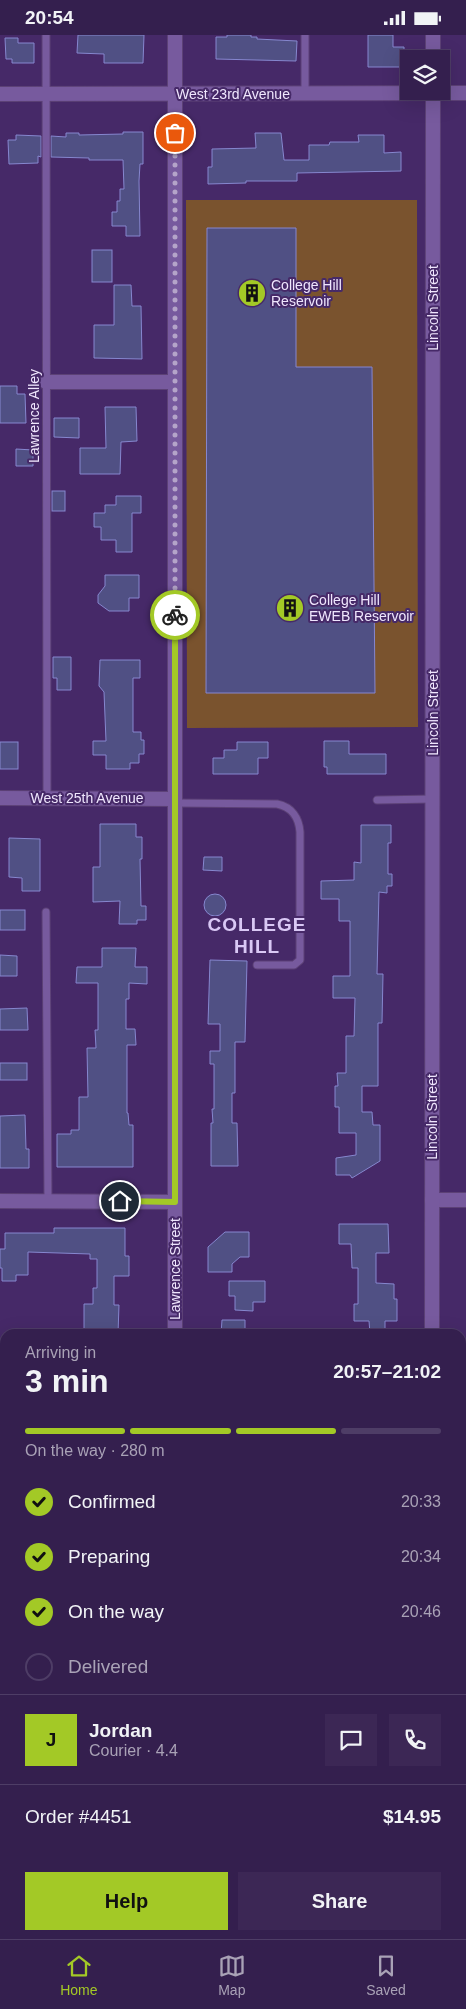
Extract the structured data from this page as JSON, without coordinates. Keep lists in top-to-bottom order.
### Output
{
  "streets": {
    "street": [
      "West 23rd Avenue",
      "Lincoln Street",
      "West 25th Avenue",
      "Lawrence Street"
    ],
    "lane": ["Lawrence Alley"]
  },
  "crossings": [
    ["West 23rd Avenue", "Lawrence Alley"],
    ["West 23rd Avenue", "Lawrence Street"],
    ["Lawrence Alley", "West 25th Avenue"],
    ["West 25th Avenue", "Lawrence Street"]
  ],
  "districts": ["COLLEGE HILL"],
  "places": {
    "building": ["College Hill Reservoir", "College Hill EWEB Reservoir"]
  },
  "page": {
    "status": "20:54",
    "heading": ["3 min", "Arriving in", "20:57–21:02"],
    "panel": [
      "Jordan",
      "Courier · 4.4",
      "Order #4451",
      "$14.95"
    ],
    "bar": "On the way · 280 m",
    "list": [
      ["Confirmed", "20:33"],
      ["Preparing", "20:34"],
      ["On the way", "20:46"],
      "Delivered"
    ],
    "round": "J",
    "buttons": ["Help", "Share"],
    "tabs": ["Home", "Map", "Saved"]
  }
}
